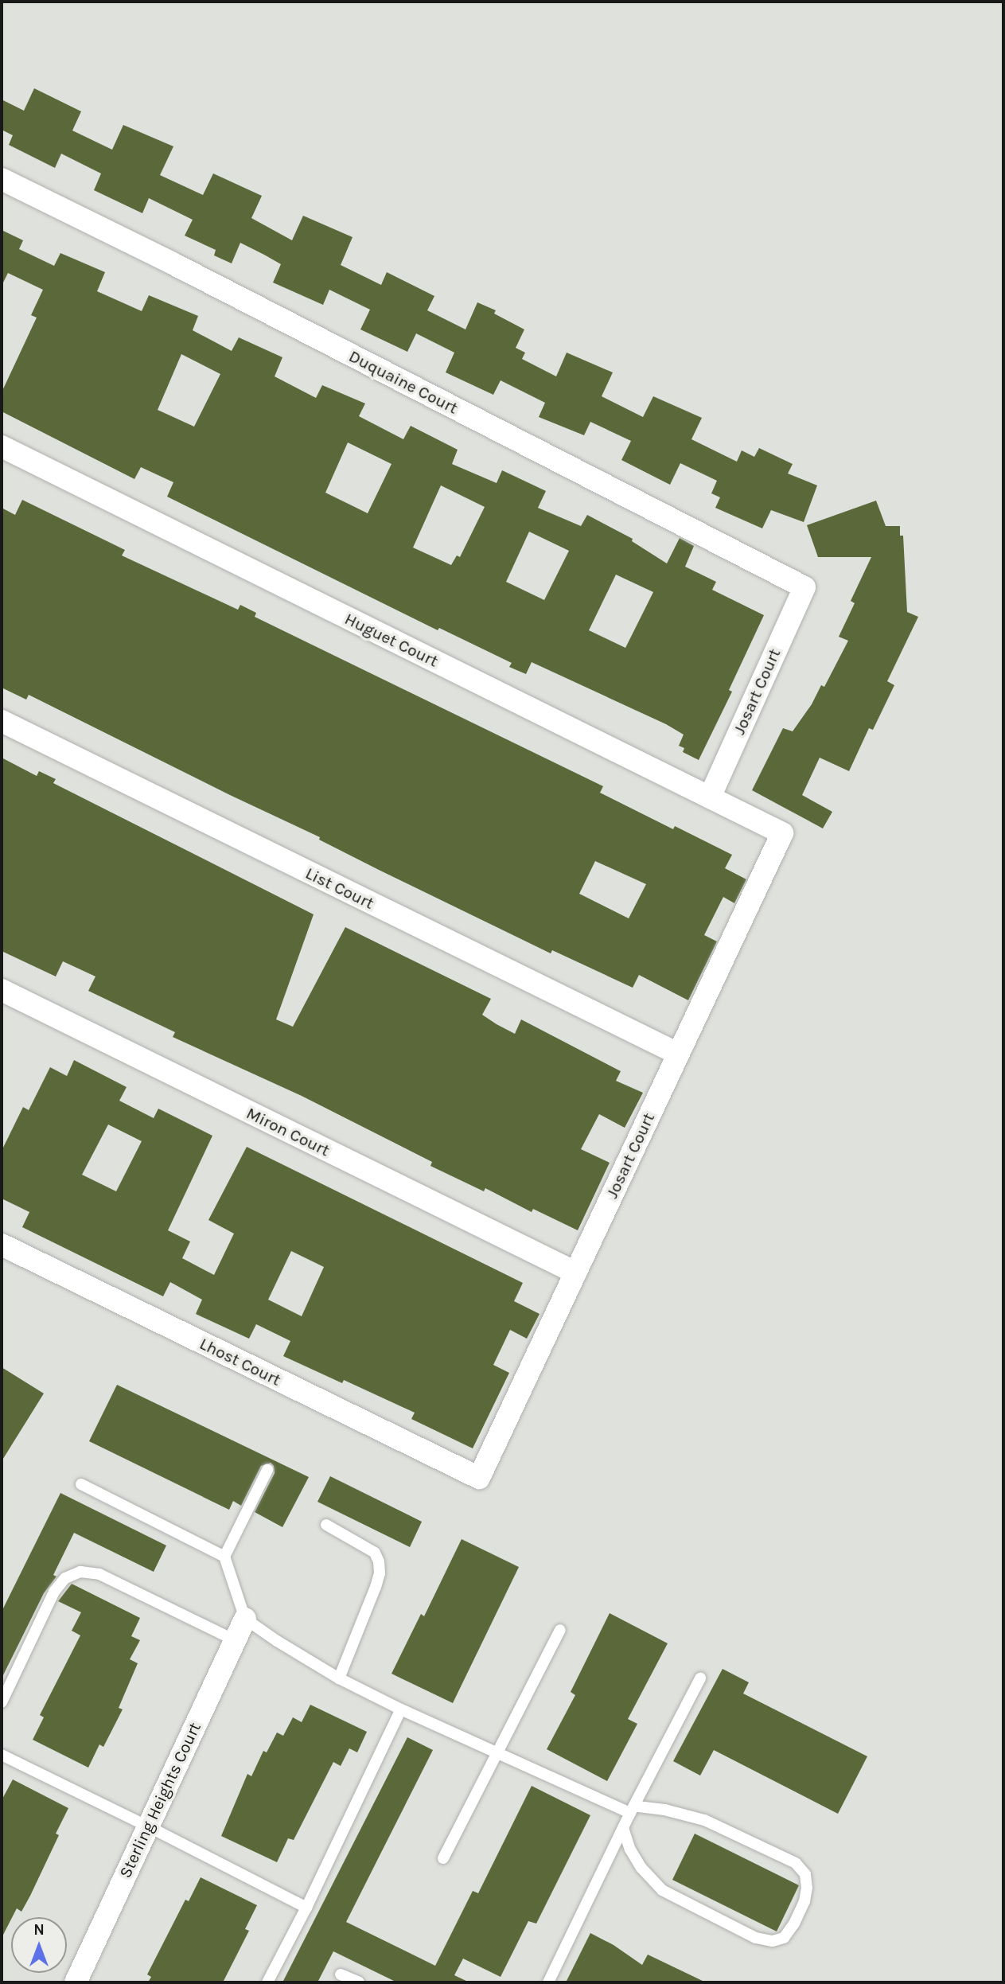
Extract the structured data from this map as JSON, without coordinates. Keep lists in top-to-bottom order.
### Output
{
  "streets": {
    "street": [
      "Duquaine Court",
      "Huguet Court",
      "Josart Court",
      "List Court",
      "Miron Court",
      "Lhost Court",
      "Sterling Heights Court"
    ]
  },
  "crossings": [
    ["Duquaine Court", "Josart Court"],
    ["Huguet Court", "Josart Court"],
    ["Josart Court", "List Court"],
    ["Josart Court", "Miron Court"],
    ["Josart Court", "Lhost Court"]
  ],
  "north": "top"
}
